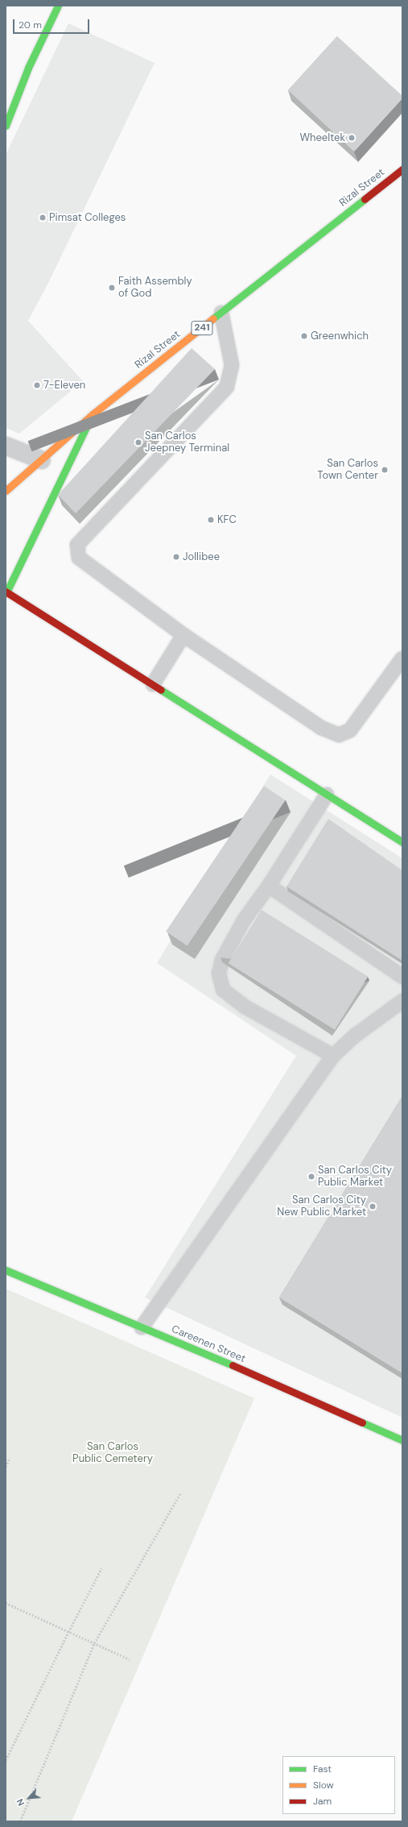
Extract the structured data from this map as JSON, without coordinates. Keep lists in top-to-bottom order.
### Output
{
  "streets": {
    "main road": ["Rizal Street", "241", "Careenen Street"]
  },
  "parks": ["San Carlos Public Cemetery"],
  "places": [
    "Wheeltek",
    "Pimsat Colleges",
    "Faith Assembly of God",
    "Greenwhich",
    "7-Eleven",
    "San Carlos Jeepney Terminal",
    "San Carlos Town Center",
    "KFC",
    "Jollibee",
    "San Carlos City Public Market",
    "San Carlos City New Public Market"
  ],
  "legend": ["Fast", "Slow", "Jam"],
  "scale_bar": "20 m",
  "north": "bottom left"
}
